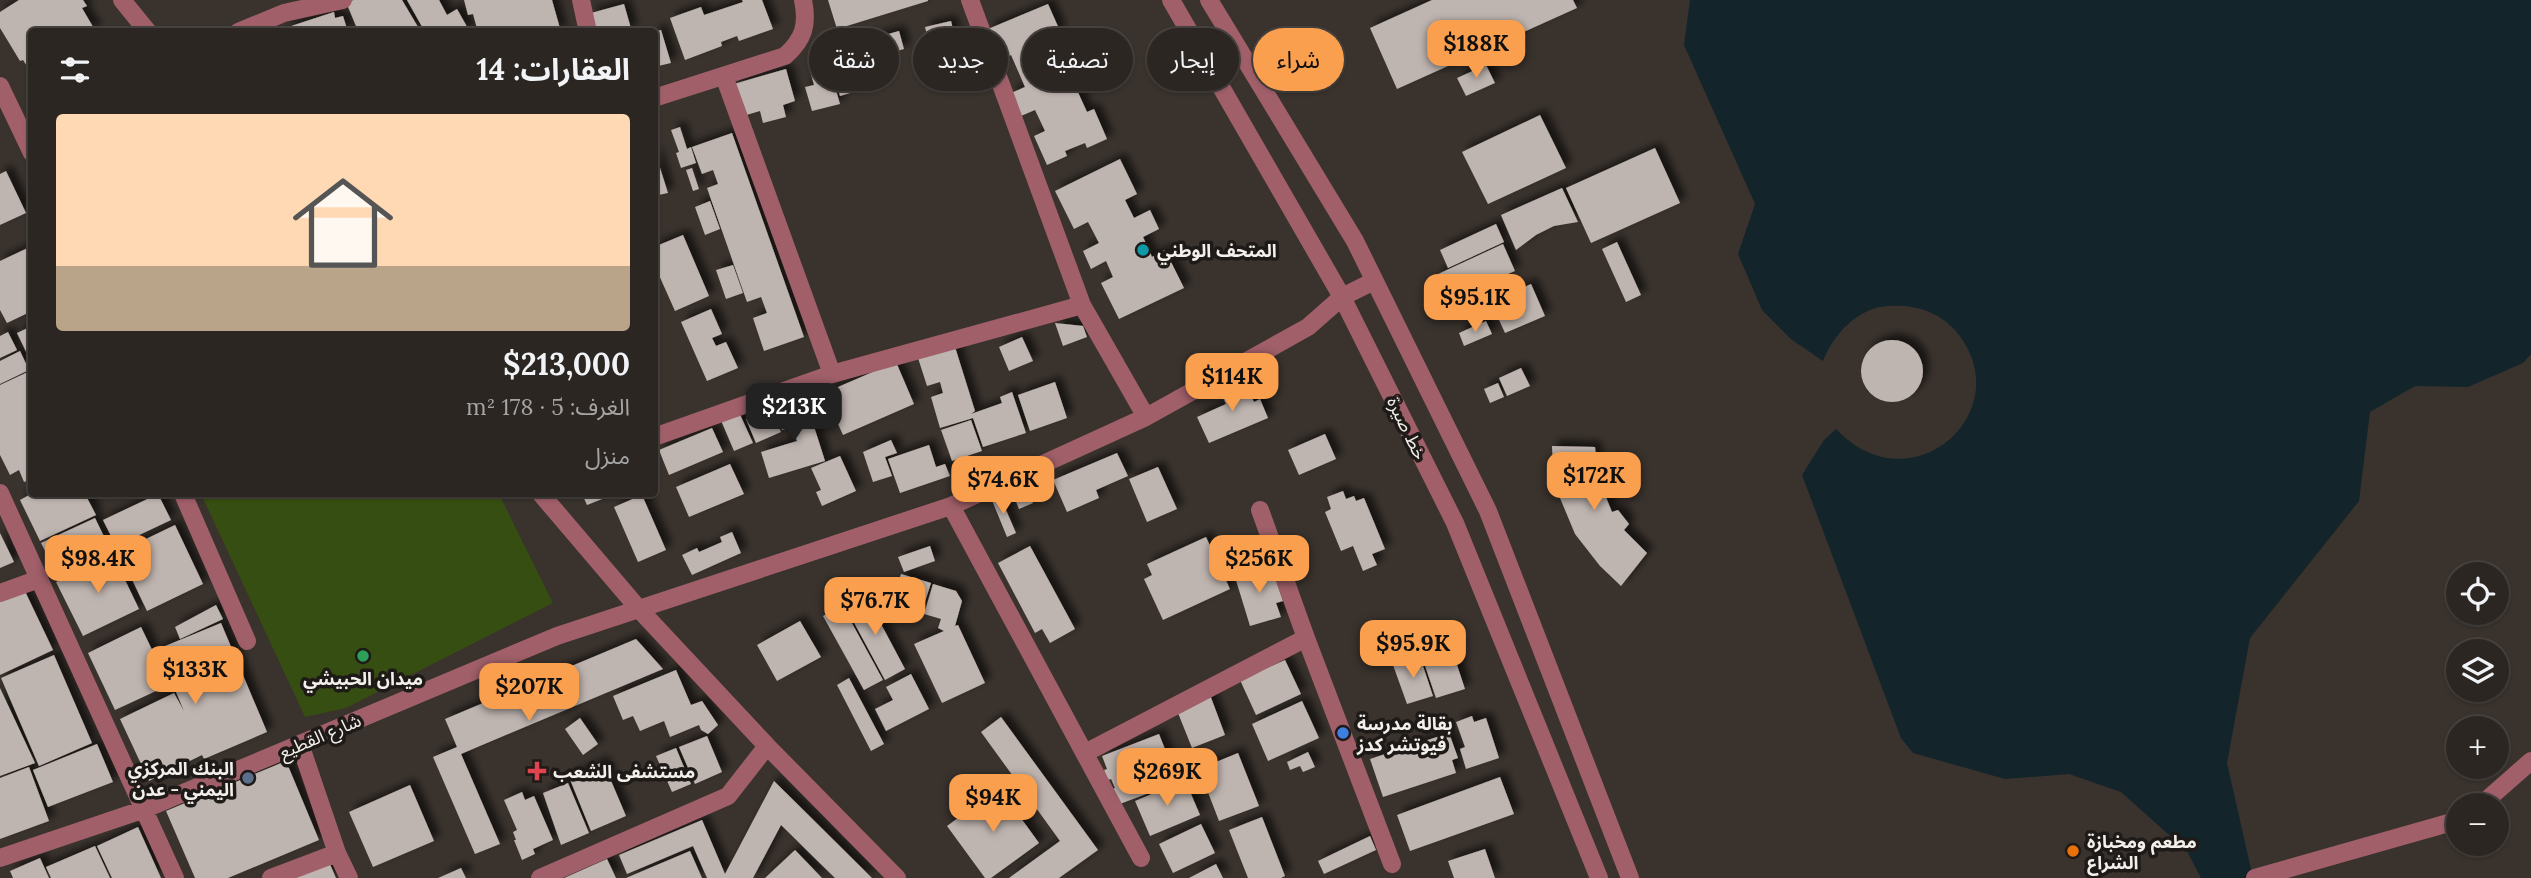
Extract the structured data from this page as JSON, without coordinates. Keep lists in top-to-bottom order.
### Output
{
  "streets": {
    "street": ["خط صيرة", "شارع القطيع"]
  },
  "crossings": [
    ["خط صيرة", "شارع القطيع"]
  ],
  "places": {
    "other": [
      "المتحف الوطني",
      "ميدان الحبيشي",
      "بقالة مدرسة فيوتشر كدز",
      "البنك المركزي اليمني - عدن",
      "مطعم ومخبازة الشراع"
    ],
    "health": ["مستشفى الشعب"]
  },
  "page": {
    "price": [
      "$188K",
      "$95.1K",
      "$114K",
      "$213K",
      "$172K",
      "$74.6K",
      "$98.4K",
      "$256K",
      "$76.7K",
      "$95.9K",
      "$133K",
      "$207K",
      "$269K",
      "$94K"
    ],
    "chip": [
      "شراء",
      "إيجار",
      "تصفية",
      "جديد",
      "شقة"
    ],
    "heading": "العقارات: 14",
    "list": [
      {
        "name": "$213,000",
        "note": "الغرف: 5 · 178 m² · منزل"
      }
    ],
    "map_buttons": ["+", "−"]
  }
}
